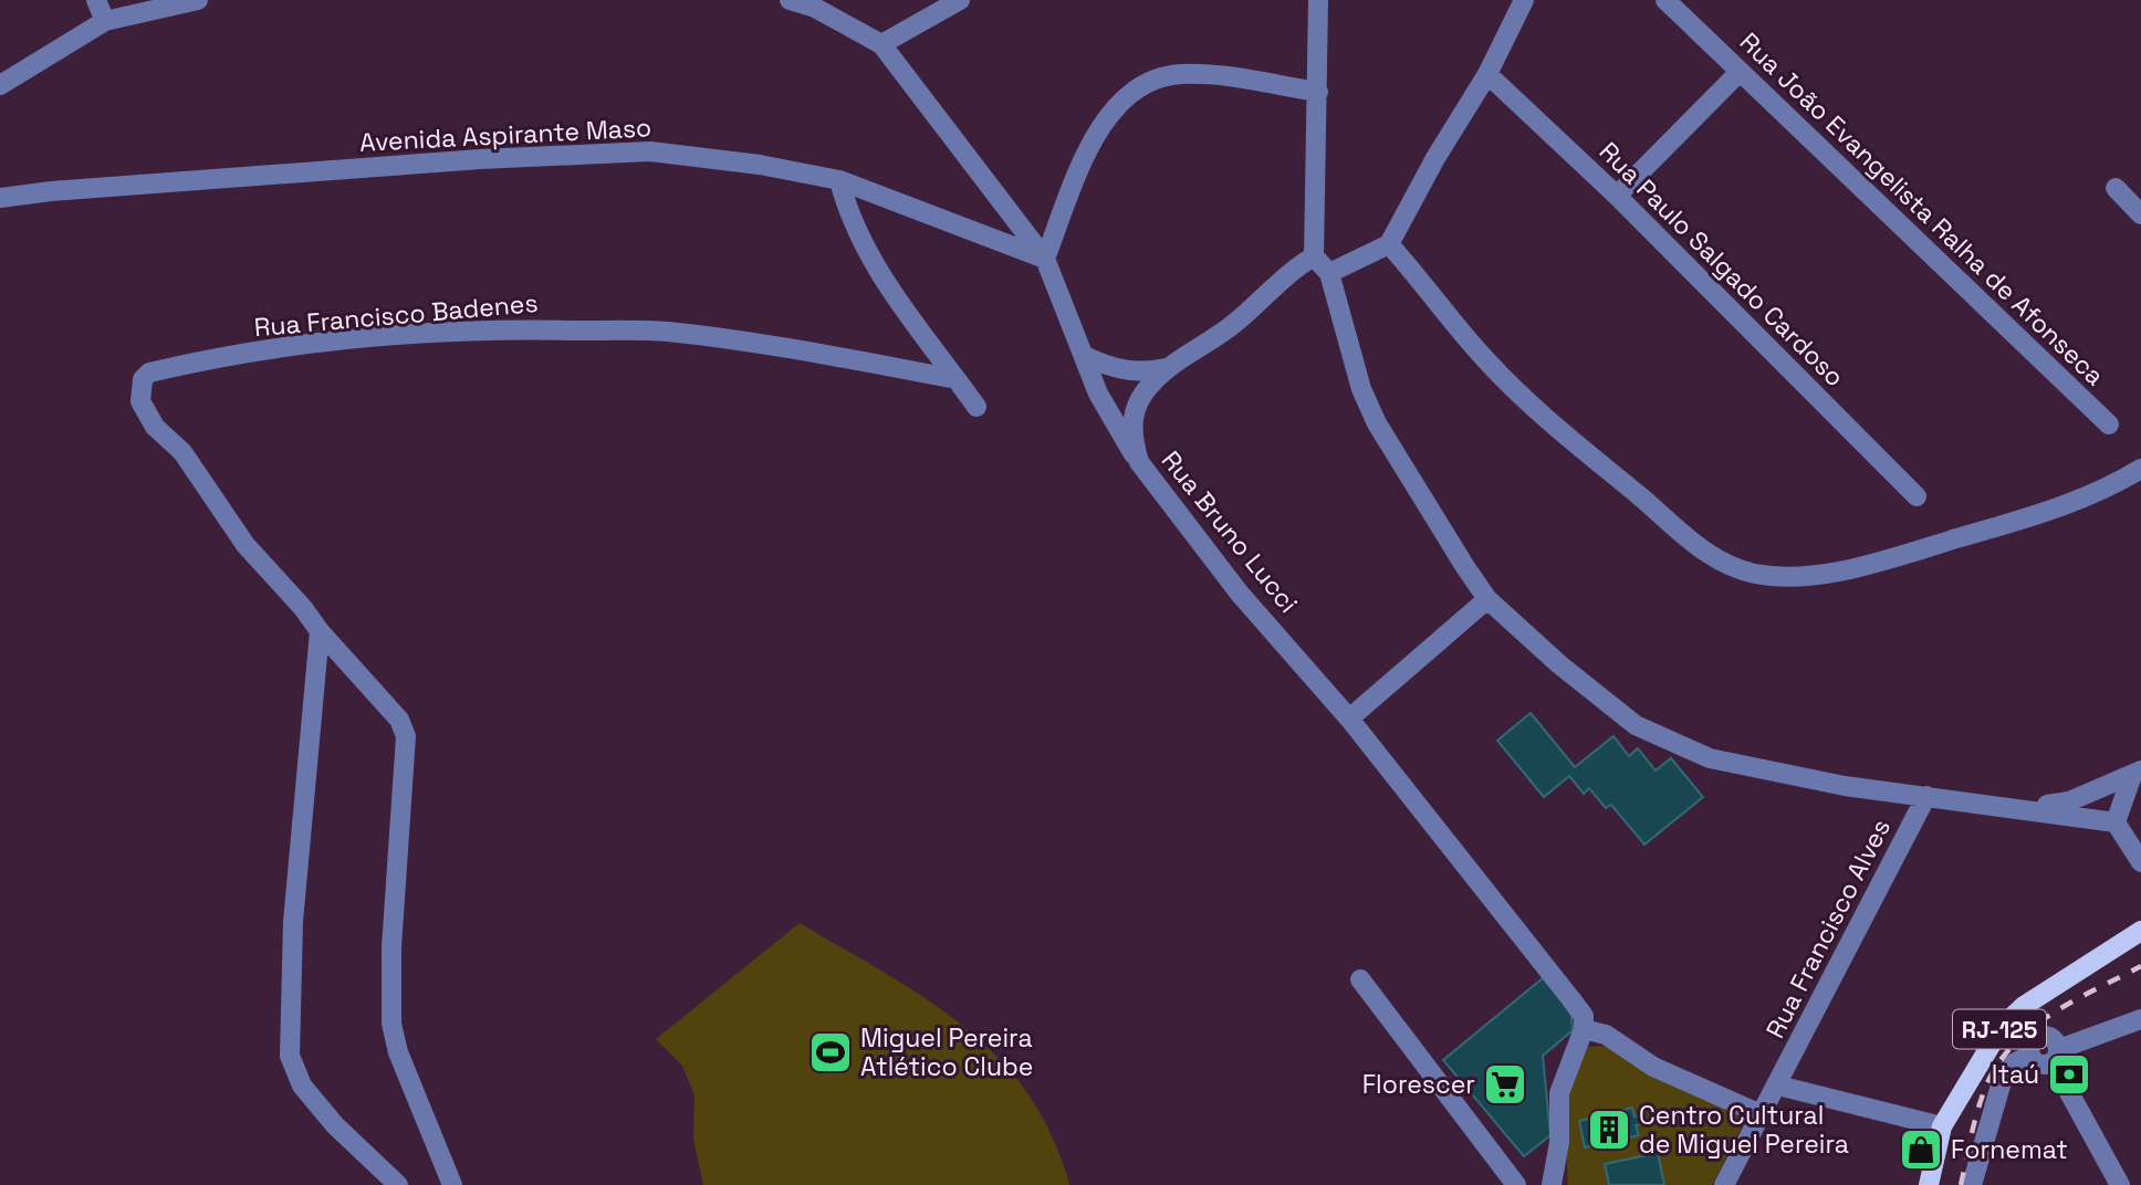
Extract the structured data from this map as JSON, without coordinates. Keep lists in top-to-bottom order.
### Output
{
  "streets": {
    "main road": ["RJ-125"],
    "street": [
      "Avenida Aspirante Maso",
      "Rua João Evangelista Ralha de Afonseca",
      "Rua Paulo Salgado Cardoso",
      "Rua Francisco Badenes",
      "Rua Bruno Lucci",
      "Rua Francisco Alves"
    ]
  },
  "places": {
    "sports": ["Miguel Pereira Atlético Clube"],
    "bank": ["Itaú"],
    "supermarket": ["Florescer"],
    "building": ["Centro Cultural de Miguel Pereira"],
    "shop": ["Fornemat"]
  }
}
